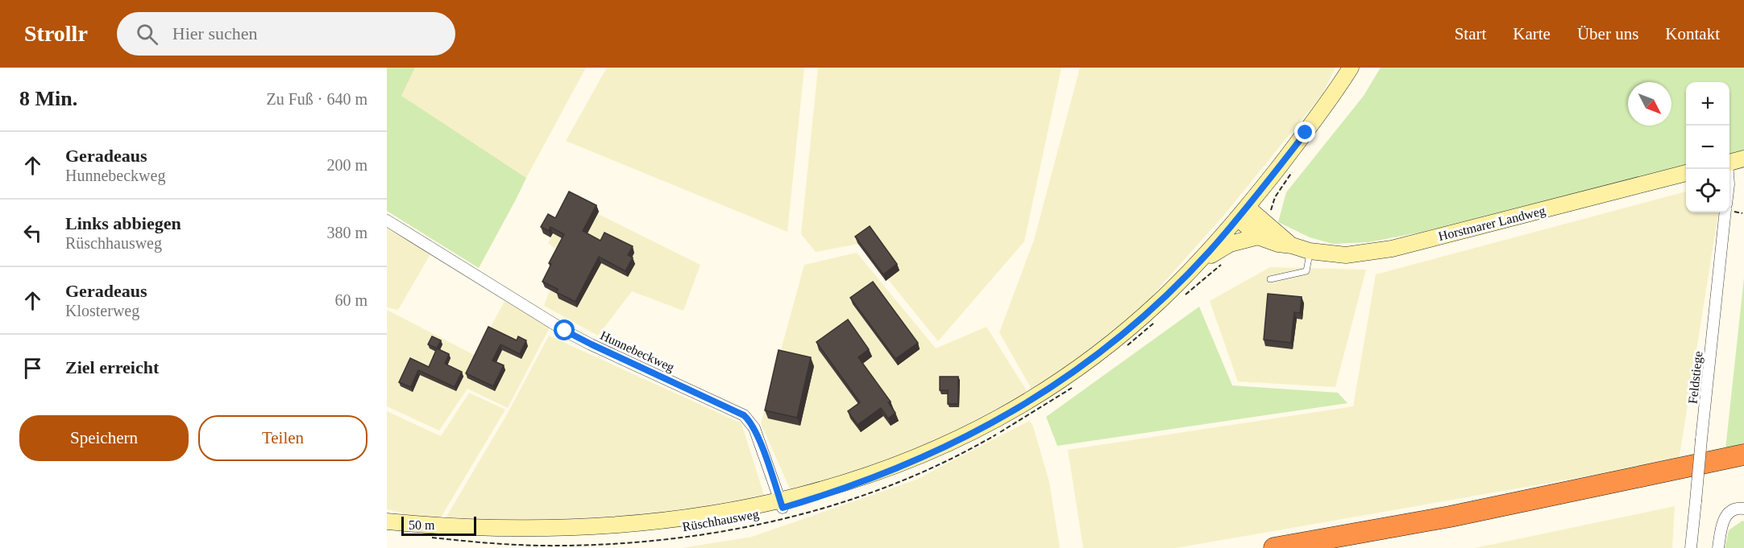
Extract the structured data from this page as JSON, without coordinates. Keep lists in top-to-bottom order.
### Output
{
  "streets": {
    "main road": ["Horstmarer Landweg", "Rüschhausweg"],
    "street": ["Hunnebeckweg", "Feldstiege"]
  },
  "crossings": [
    ["Horstmarer Landweg", "Rüschhausweg"],
    ["Hunnebeckweg", "Rüschhausweg"]
  ],
  "scale_bar": "50 m",
  "north": "bottom right",
  "page": {
    "header": "Strollr",
    "search": "Hier suchen",
    "nav": [
      "Start",
      "Karte",
      "Über uns",
      "Kontakt"
    ],
    "heading": ["8 Min.", "Zu Fuß · 640 m"],
    "map_buttons": ["+", "−"],
    "list": [
      ["Geradeaus", "Hunnebeckweg", "200 m"],
      ["Links abbiegen", "Rüschhausweg", "380 m"],
      ["Geradeaus", "Klosterweg", "60 m"],
      "Ziel erreicht"
    ],
    "buttons": ["Speichern", "Teilen"],
    "scale": "50 m"
  }
}
